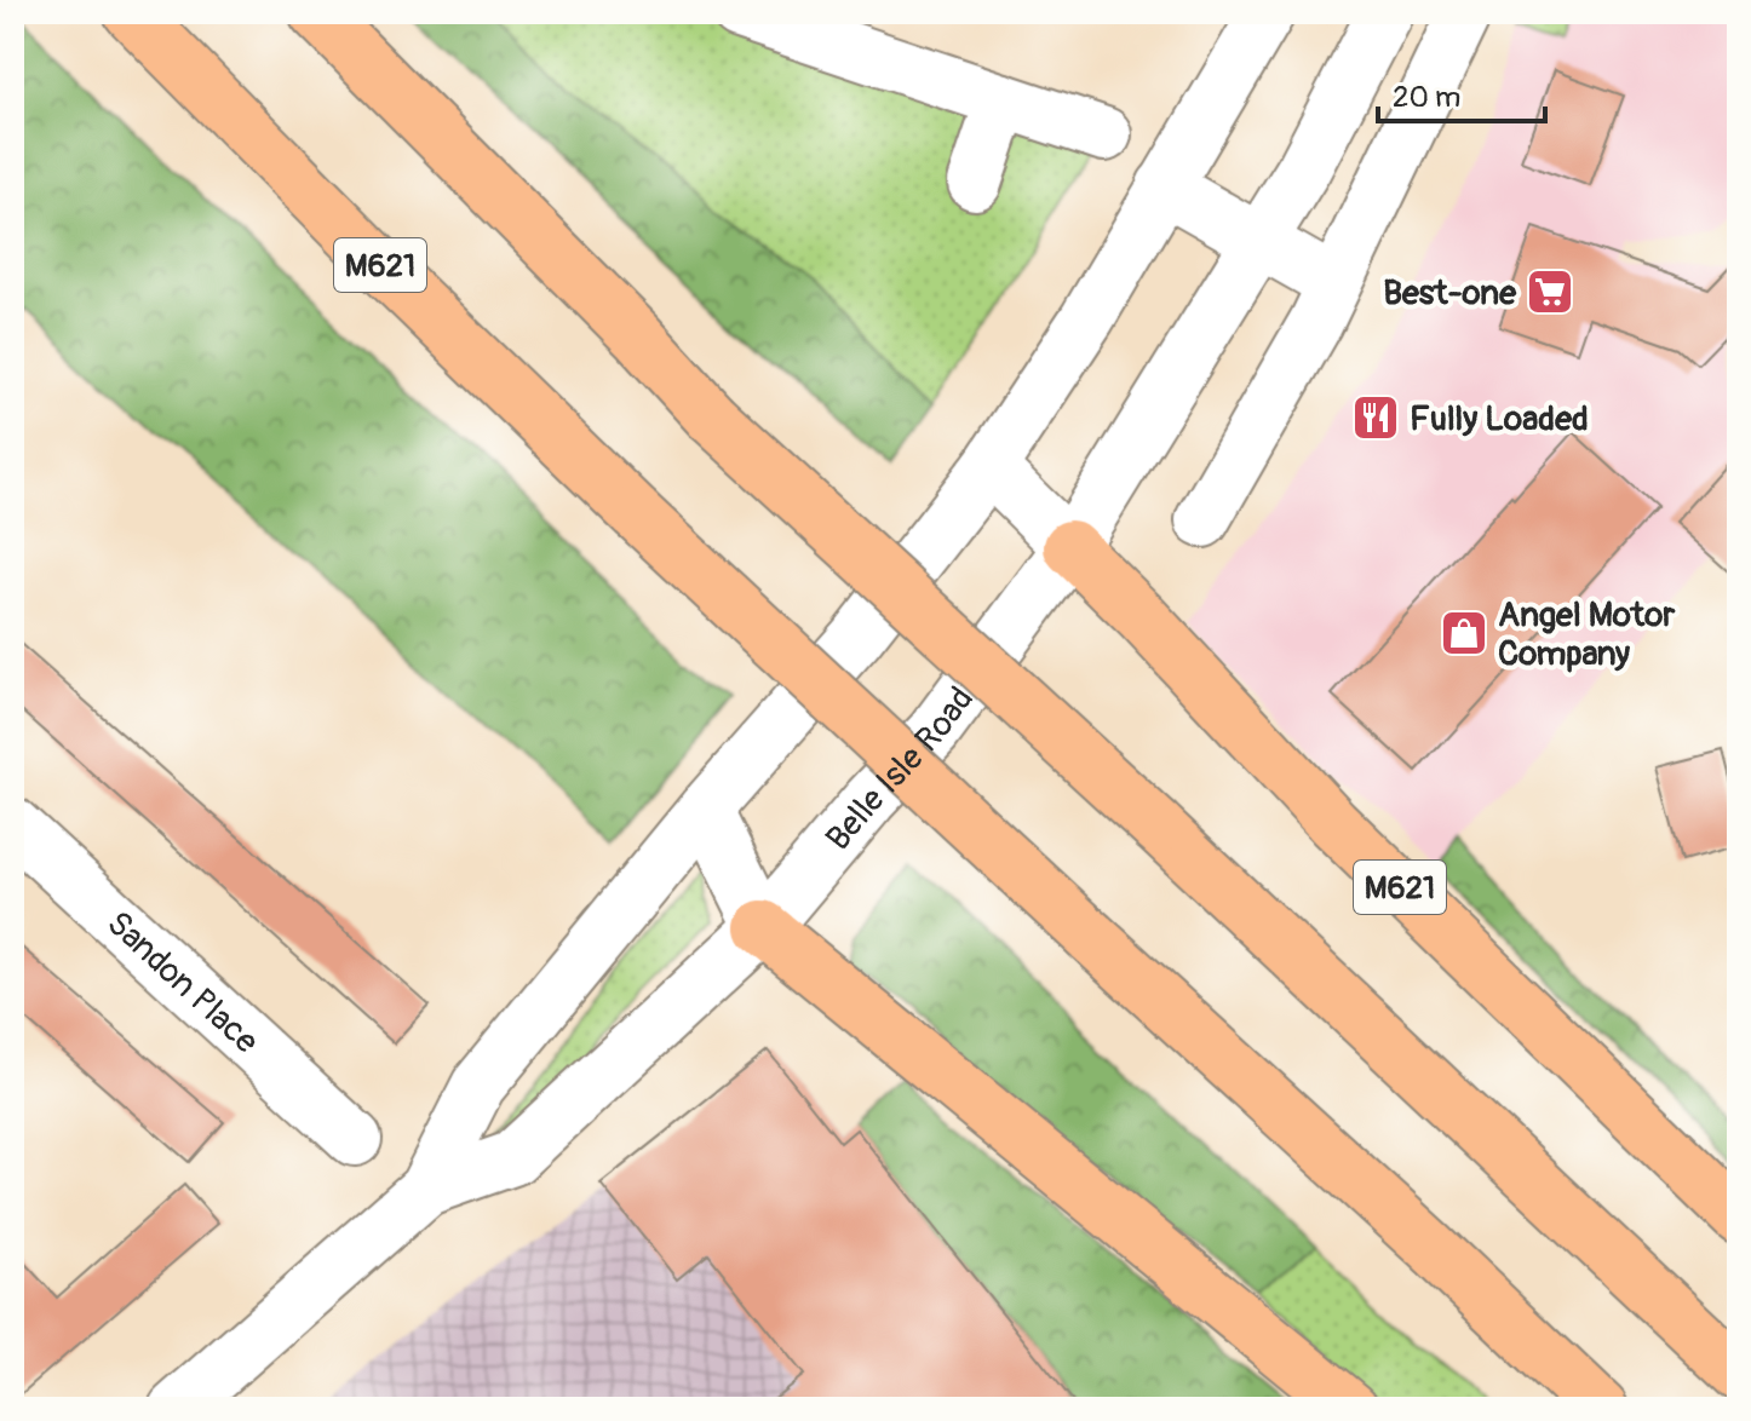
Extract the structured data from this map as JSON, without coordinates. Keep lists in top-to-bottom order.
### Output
{
  "streets": {
    "highway": ["M621"],
    "street": ["Belle Isle Road", "Sandon Place"]
  },
  "crossings": [
    ["M621", "Belle Isle Road"]
  ],
  "places": {
    "supermarket": ["Best-one"],
    "restaurant": ["Fully Loaded"],
    "shop": ["Angel Motor Company"]
  },
  "scale_bar": "20 m"
}
